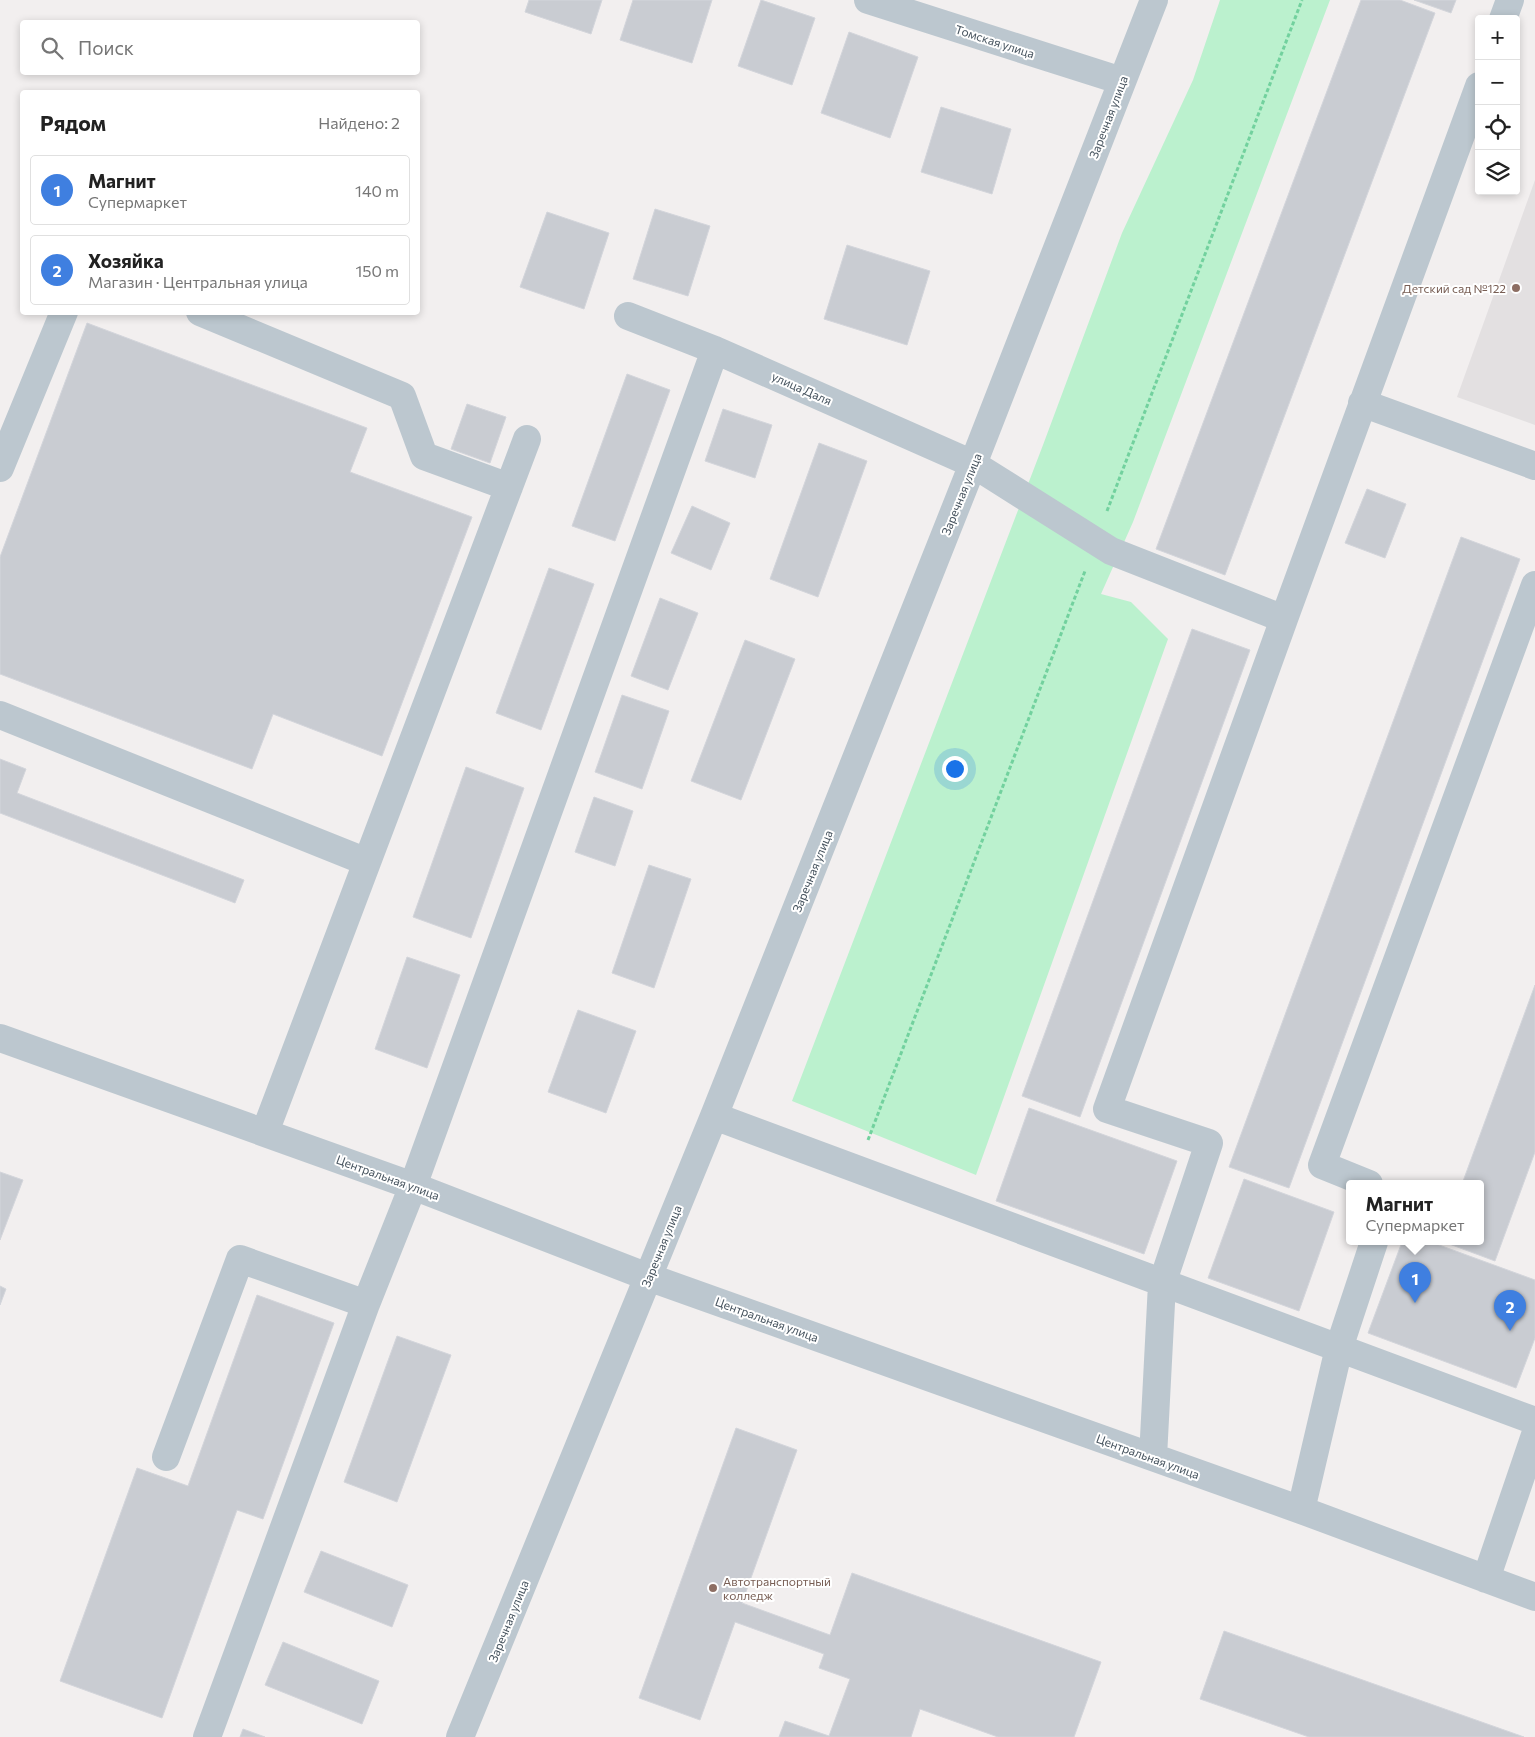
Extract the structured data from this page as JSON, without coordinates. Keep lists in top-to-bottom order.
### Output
{
  "streets": {
    "street": [
      "Томская улица",
      "Заречная улица",
      "улица Даля",
      "Центральная улица"
    ]
  },
  "crossings": [
    ["Томская улица", "Заречная улица"],
    ["Заречная улица", "улица Даля"],
    ["Заречная улица", "Центральная улица"]
  ],
  "places": ["Детский сад №122", "Автотранспортный колледж"],
  "page": {
    "map_buttons": ["+", "−"],
    "search": "Поиск",
    "heading": ["Рядом", "Найдено: 2"],
    "list": [
      {
        "mark": "1",
        "name": "Магнит",
        "note": "Супермаркет",
        "value": "140 m"
      },
      {
        "mark": "2",
        "name": "Хозяйка",
        "note": "Магазин · Центральная улица",
        "value": "150 m"
      }
    ],
    "popup": ["Магнит", "Супермаркет"],
    "pins": ["1", "2"]
  }
}
